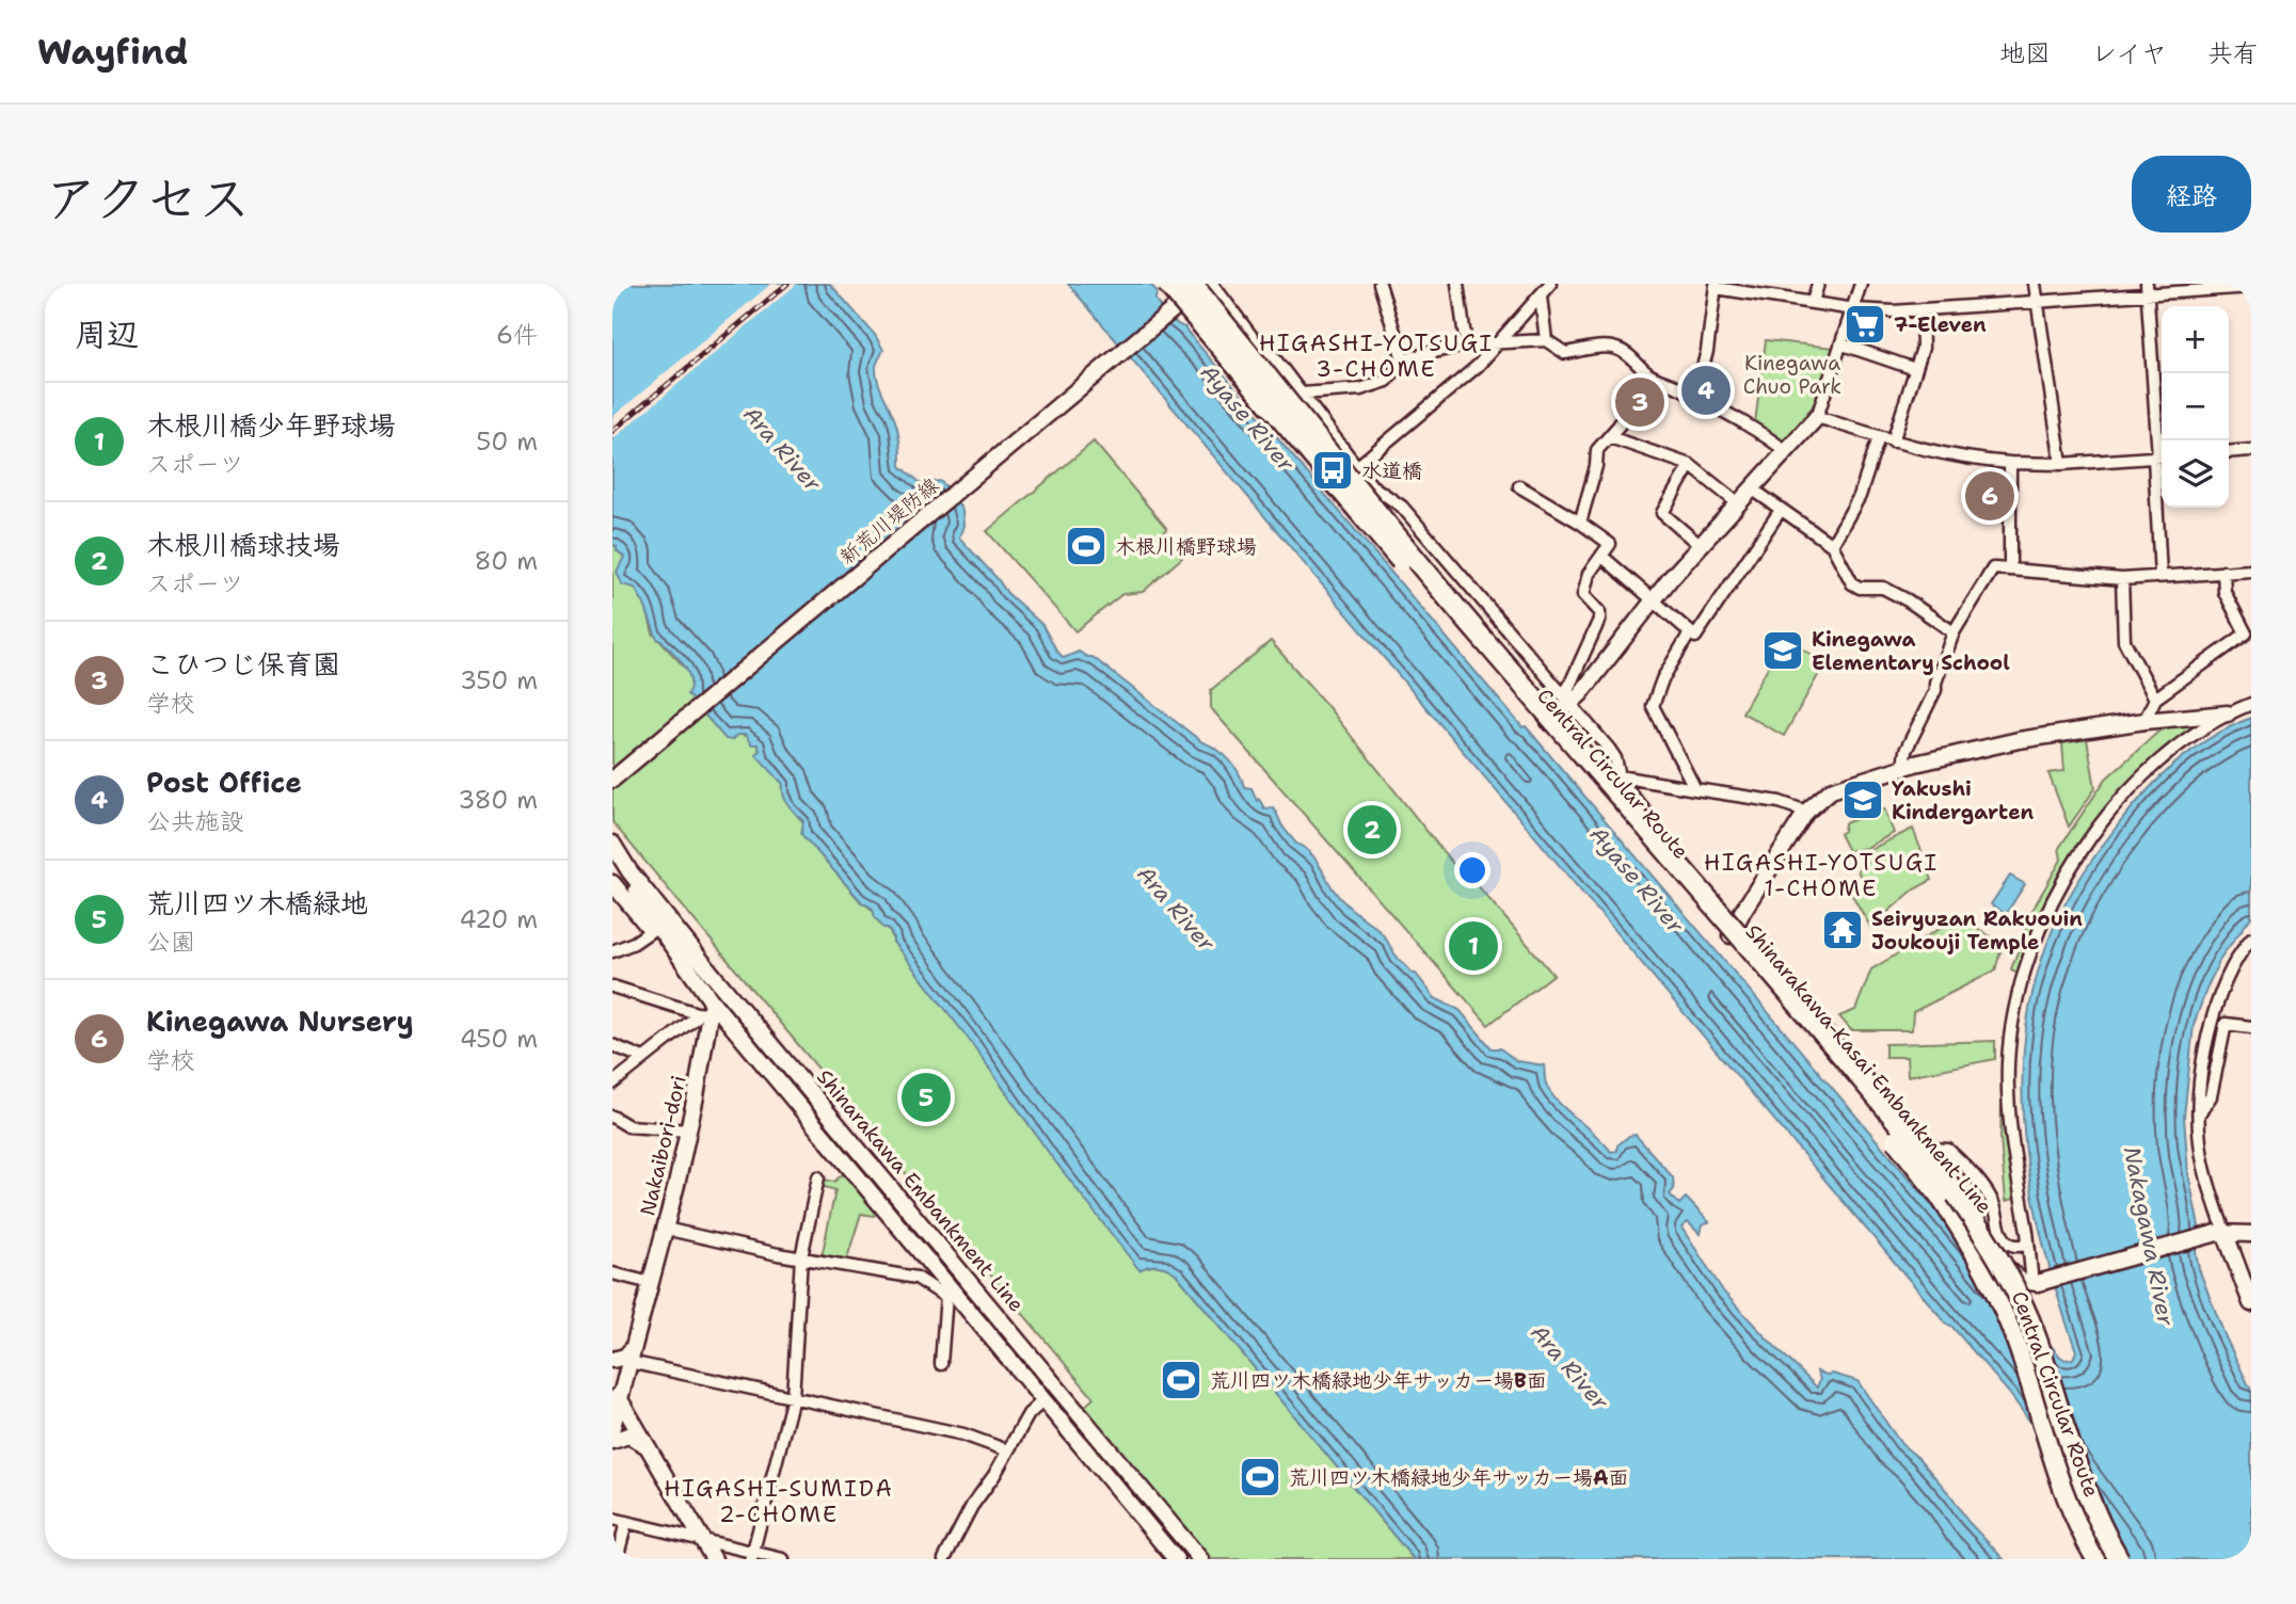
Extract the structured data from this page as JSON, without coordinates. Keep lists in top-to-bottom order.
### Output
{
  "streets": {
    "highway": ["Central Circular Route"],
    "main road": [
      "新荒川堤防線",
      "Shinarakawa-Kasai Embankment Line",
      "Nakaibori-dori",
      "Shinarakawa Embankment Line"
    ]
  },
  "crossings": [
    ["新荒川堤防線", "Central Circular Route"],
    ["新荒川堤防線", "Shinarakawa-Kasai Embankment Line"],
    ["Central Circular Route", "Shinarakawa-Kasai Embankment Line"]
  ],
  "districts": ["HIGASHI-YOTSUGI 3-CHOME", "HIGASHI-YOTSUGI 1-CHOME", "HIGASHI-SUMIDA 2-CHOME"],
  "water": ["Ayase River", "Ara River", "Nakagawa River"],
  "parks": ["Kinegawa Chuo Park"],
  "places": {
    "supermarket": ["7-Eleven"],
    "bus stop": ["水道橋"],
    "sports": ["木根川橋野球場", "荒川四ツ木橋緑地少年サッカー場B面", "荒川四ツ木橋緑地少年サッカー場A面"],
    "school or university": ["Kinegawa Elementary School", "Yakushi Kindergarten"],
    "temple": ["Seiryuzan Rakuouin Joukouji Temple"]
  },
  "page": {
    "header": "Wayfind",
    "nav": ["地図", "レイヤ", "共有"],
    "title": "アクセス",
    "buttons": "経路",
    "heading": ["周辺", "6件"],
    "map_buttons": ["+", "−"],
    "pins": [
      "4",
      "3",
      "6",
      "2",
      "1",
      "5"
    ],
    "list": [
      {
        "mark": "1",
        "name": "木根川橋少年野球場",
        "note": "スポーツ",
        "value": "50 m"
      },
      {
        "mark": "2",
        "name": "木根川橋球技場",
        "note": "スポーツ",
        "value": "80 m"
      },
      {
        "mark": "3",
        "name": "こひつじ保育園",
        "note": "学校",
        "value": "350 m"
      },
      {
        "mark": "4",
        "name": "Post Office",
        "note": "公共施設",
        "value": "380 m"
      },
      {
        "mark": "5",
        "name": "荒川四ツ木橋緑地",
        "note": "公園",
        "value": "420 m"
      },
      {
        "mark": "6",
        "name": "Kinegawa Nursery",
        "note": "学校",
        "value": "450 m"
      }
    ]
  }
}
